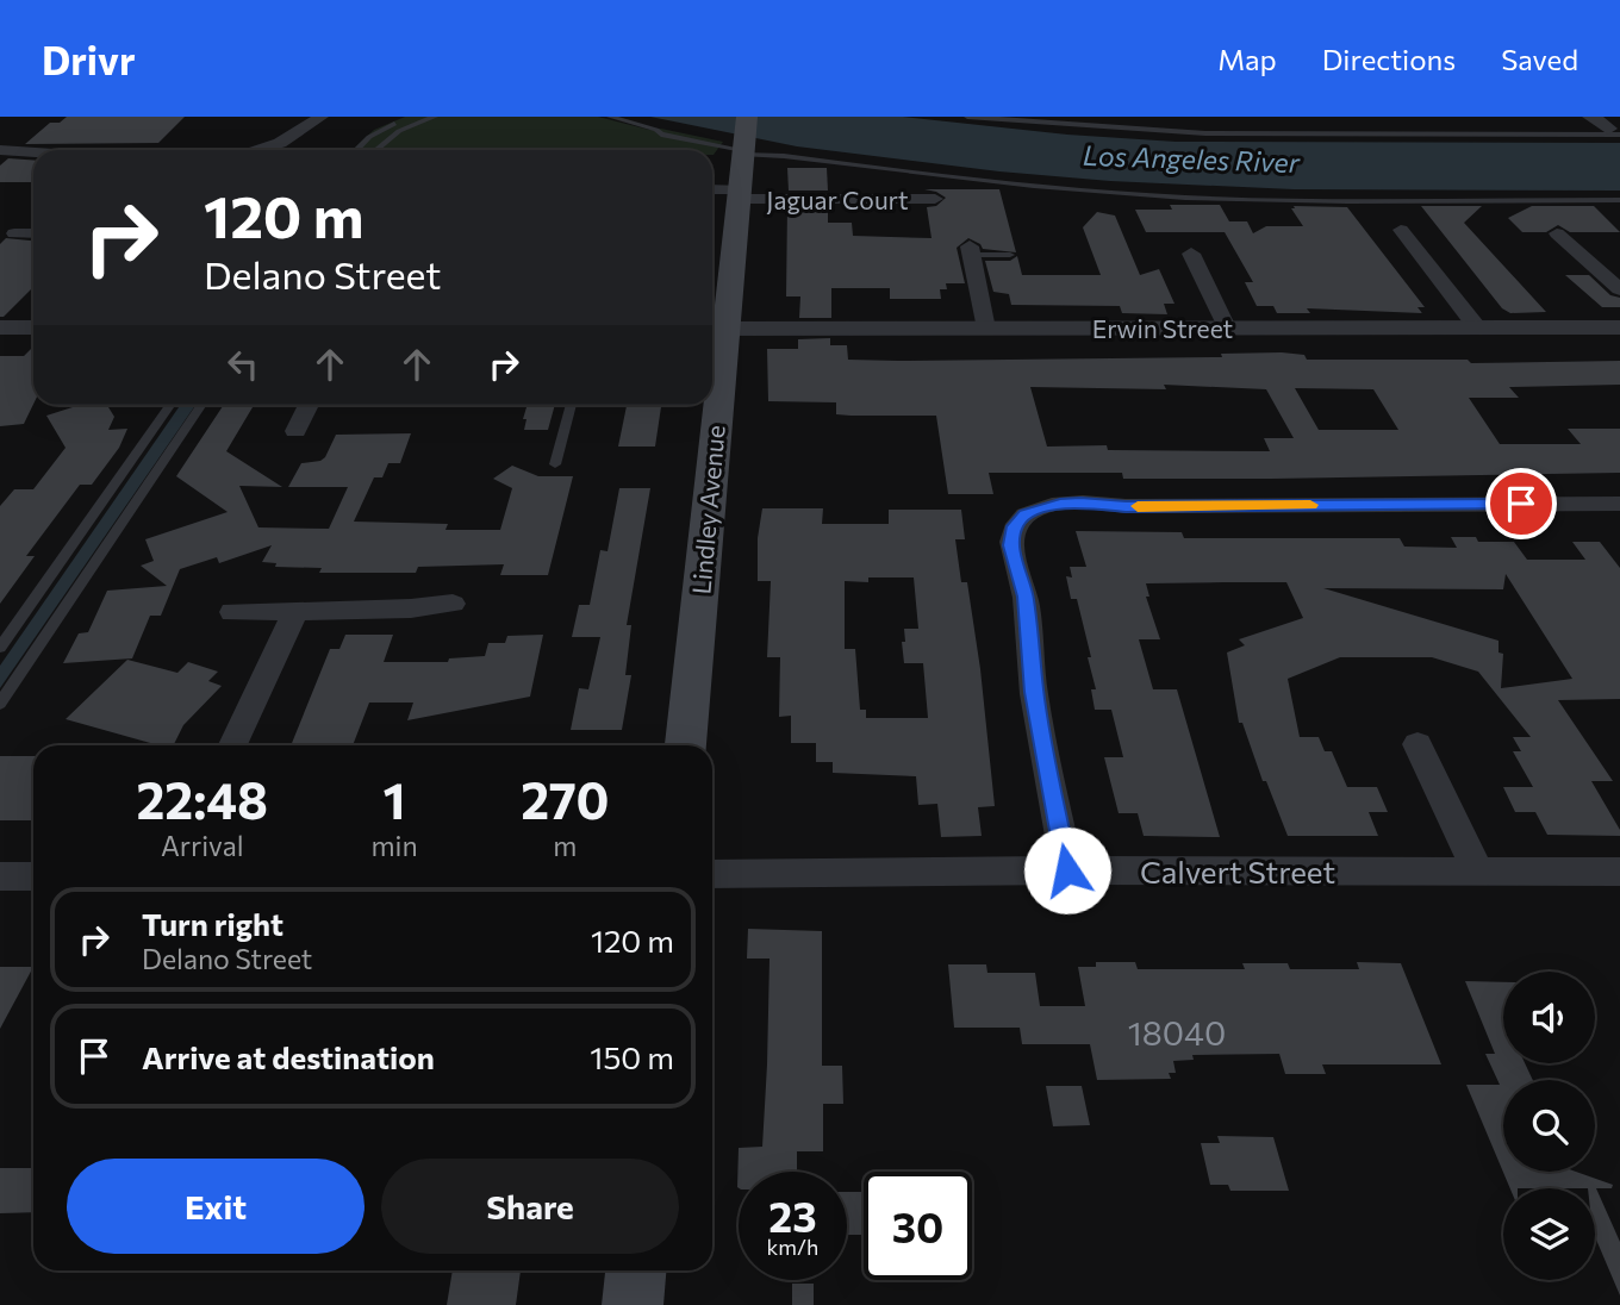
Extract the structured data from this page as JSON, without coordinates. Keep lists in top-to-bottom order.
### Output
{
  "streets": {
    "main road": ["Lindley Avenue"],
    "street": ["Jaguar Court", "Erwin Street", "Calvert Street"]
  },
  "crossings": [
    ["Jaguar Court", "Lindley Avenue"],
    ["Erwin Street", "Lindley Avenue"]
  ],
  "water": ["Los Angeles River"],
  "house_numbers": ["18040"],
  "page": {
    "header": "Drivr",
    "nav": ["Map", "Directions", "Saved"],
    "turn": ["120 m", "Delano Street"],
    "eta": [
      "22:48",
      "Arrival",
      "1",
      "min",
      "270",
      "m"
    ],
    "list": [
      {
        "name": "Turn right",
        "note": "Delano Street",
        "value": "120 m"
      },
      {
        "name": "Arrive at destination",
        "value": "150 m"
      }
    ],
    "buttons": ["Exit", "Share"],
    "speed": "23 km/h",
    "limit": "30"
  }
}
